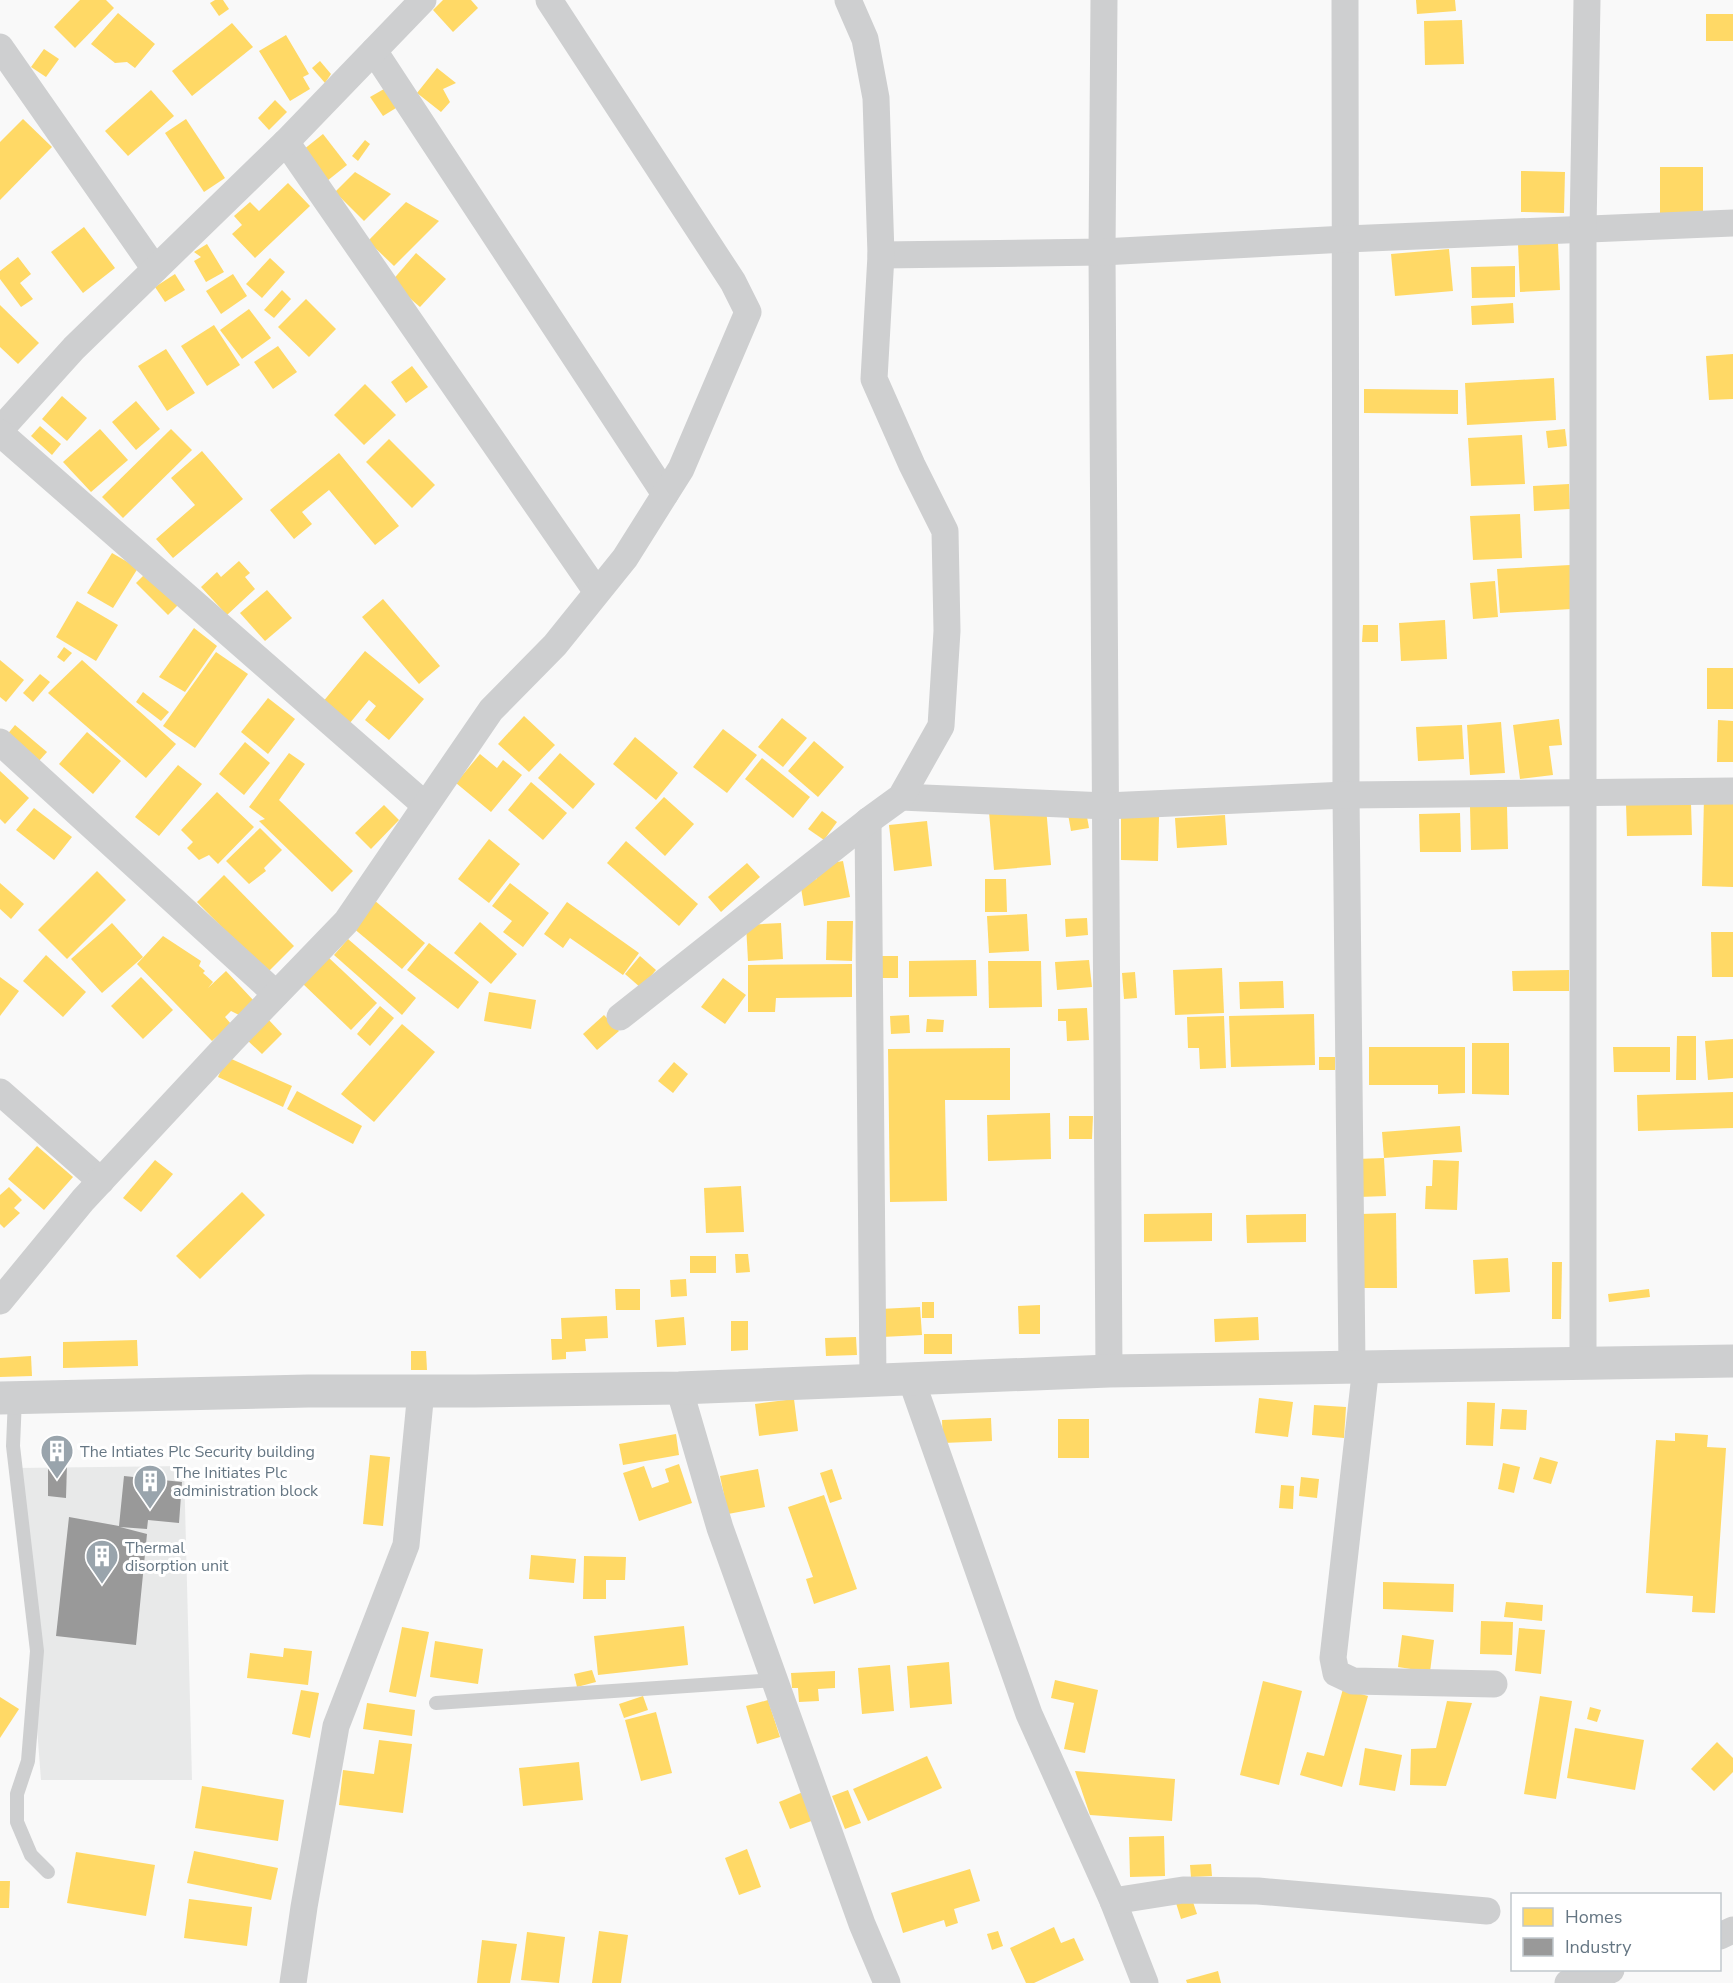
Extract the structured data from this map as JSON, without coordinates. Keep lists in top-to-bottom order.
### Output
{
  "places": {
    "building": ["The Intiates Plc Security building", "The Initiates Plc administration block", "Thermal disorption unit"]
  },
  "legend": ["Homes", "Industry"]
}
